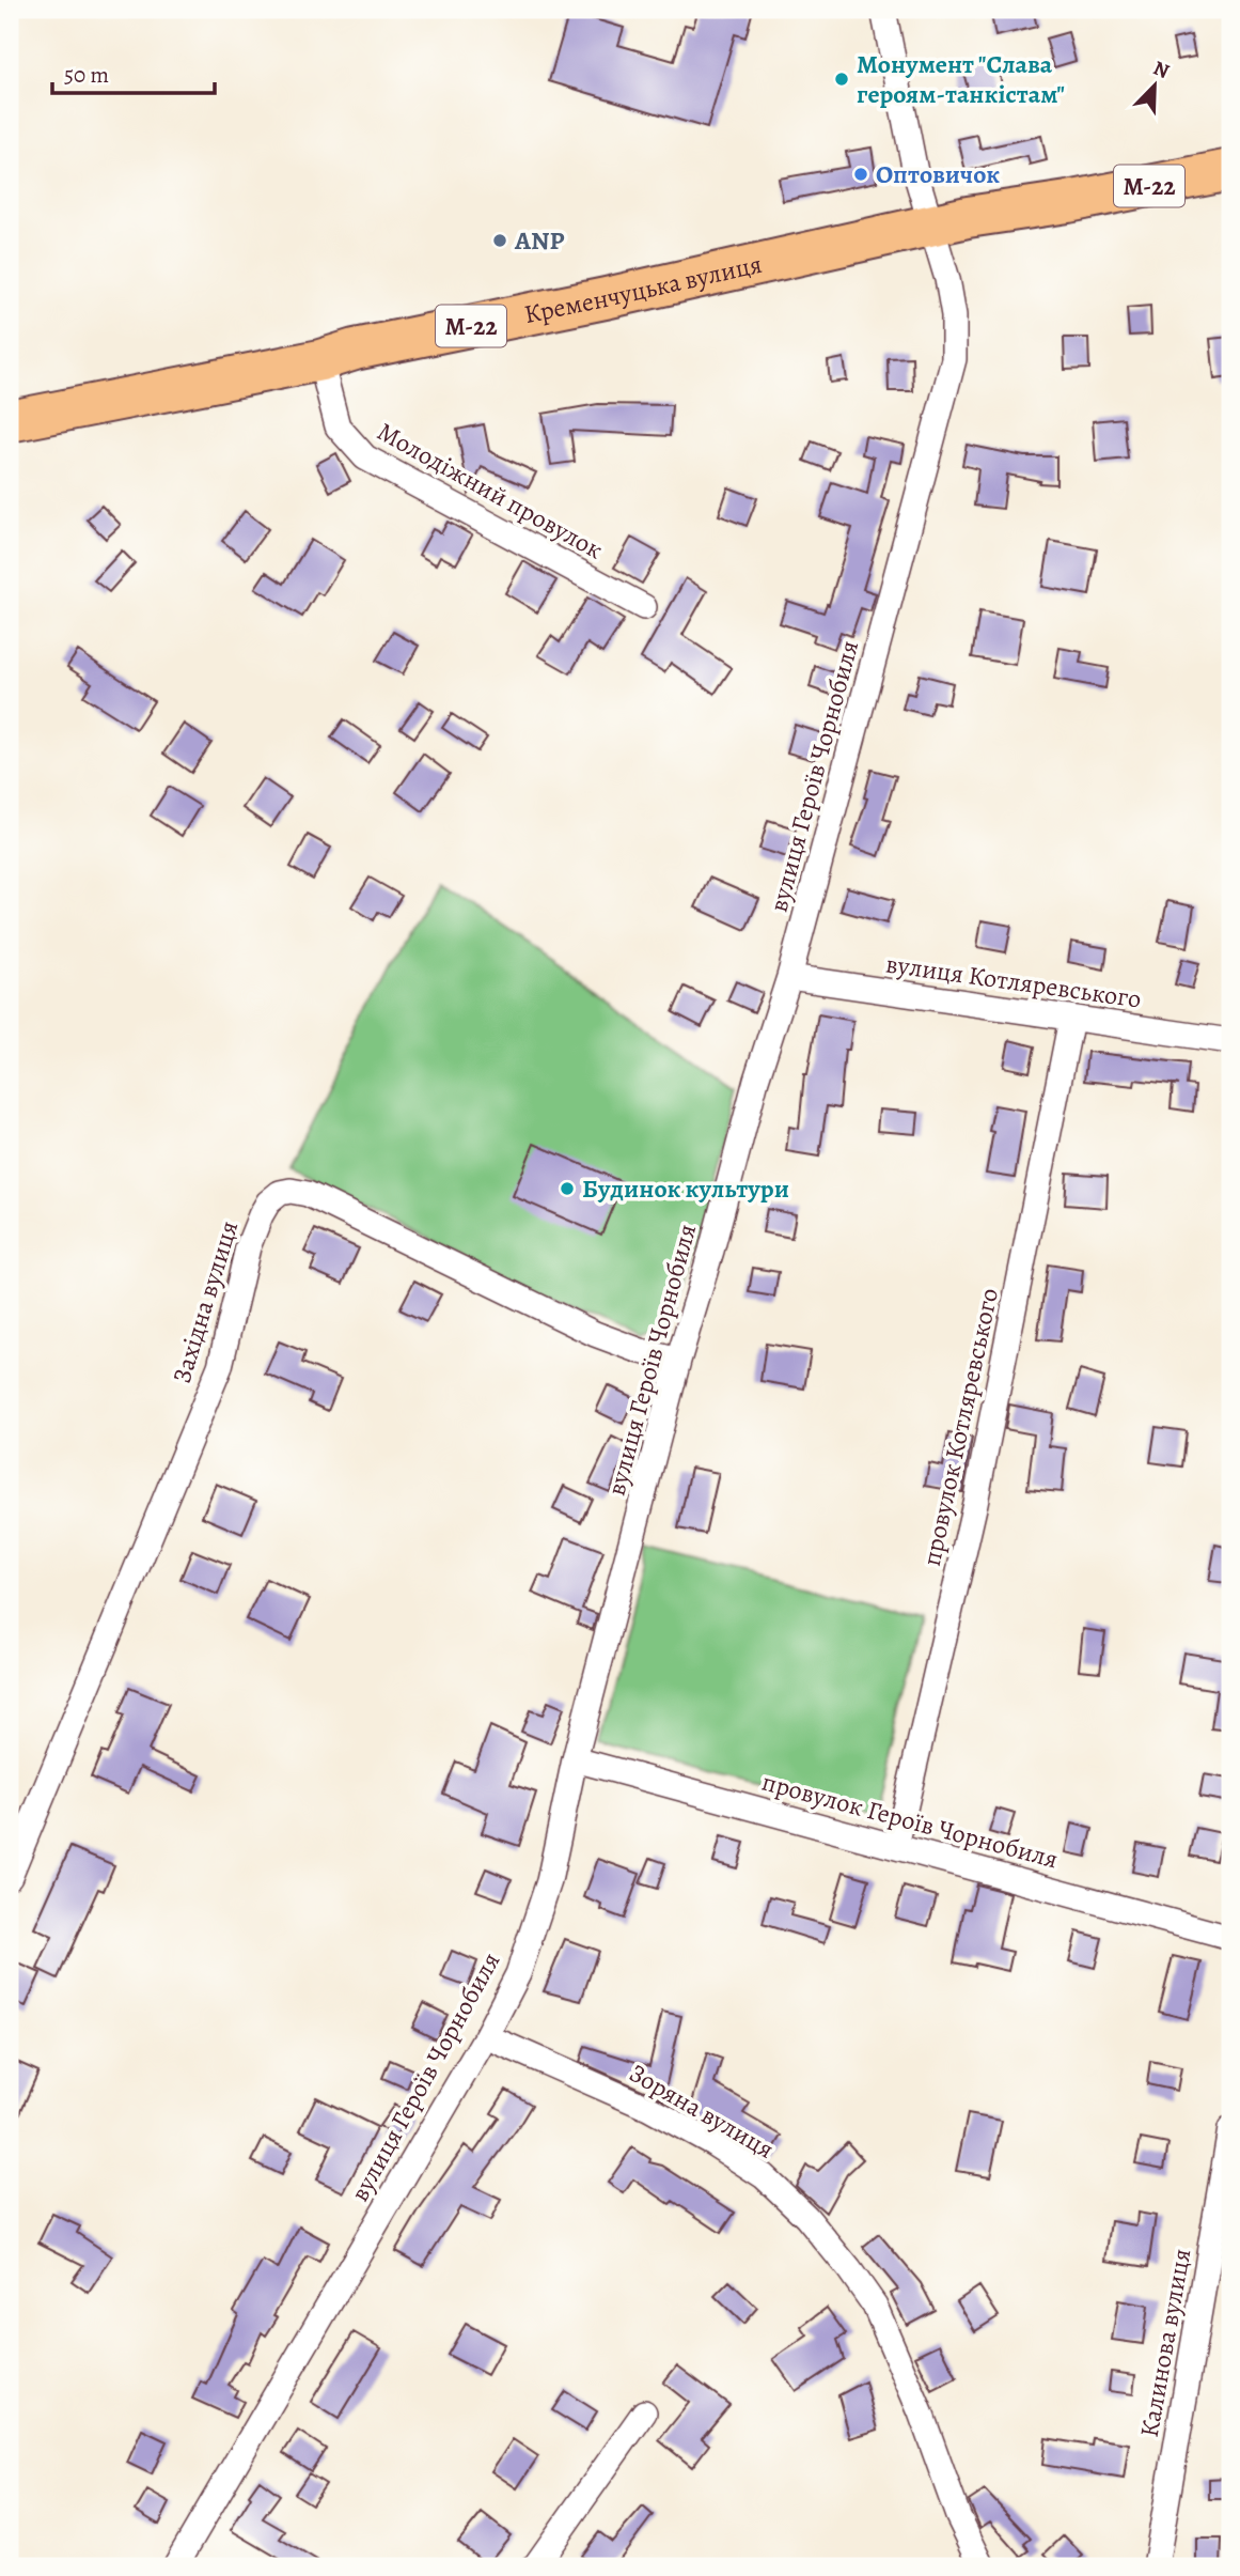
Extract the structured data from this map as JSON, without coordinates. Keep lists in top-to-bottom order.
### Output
{
  "streets": {
    "highway": ["М-22", "Кременчуцька вулиця"],
    "street": [
      "Молодіжний провулок",
      "вулиця Героїв Чорнобиля",
      "вулиця Котляревського",
      "Західна вулиця",
      "провулок Котляревського",
      "провулок Героїв Чорнобиля",
      "Зоряна вулиця",
      "Калинова вулиця"
    ]
  },
  "crossings": [
    ["Кременчуцька вулиця", "Молодіжний провулок"],
    ["Кременчуцька вулиця", "вулиця Героїв Чорнобиля"],
    ["вулиця Героїв Чорнобиля", "вулиця Котляревського"],
    ["вулиця Героїв Чорнобиля", "Західна вулиця"],
    ["вулиця Героїв Чорнобиля", "провулок Героїв Чорнобиля"],
    ["вулиця Героїв Чорнобиля", "Зоряна вулиця"],
    ["вулиця Котляревського", "провулок Котляревського"],
    ["провулок Котляревського", "провулок Героїв Чорнобиля"]
  ],
  "places": [
    "Монумент \"Слава героям-танкістам\"",
    "Оптовичок",
    "ANP",
    "Будинок культури"
  ],
  "scale_bar": "50 m",
  "north": "top right"
}
